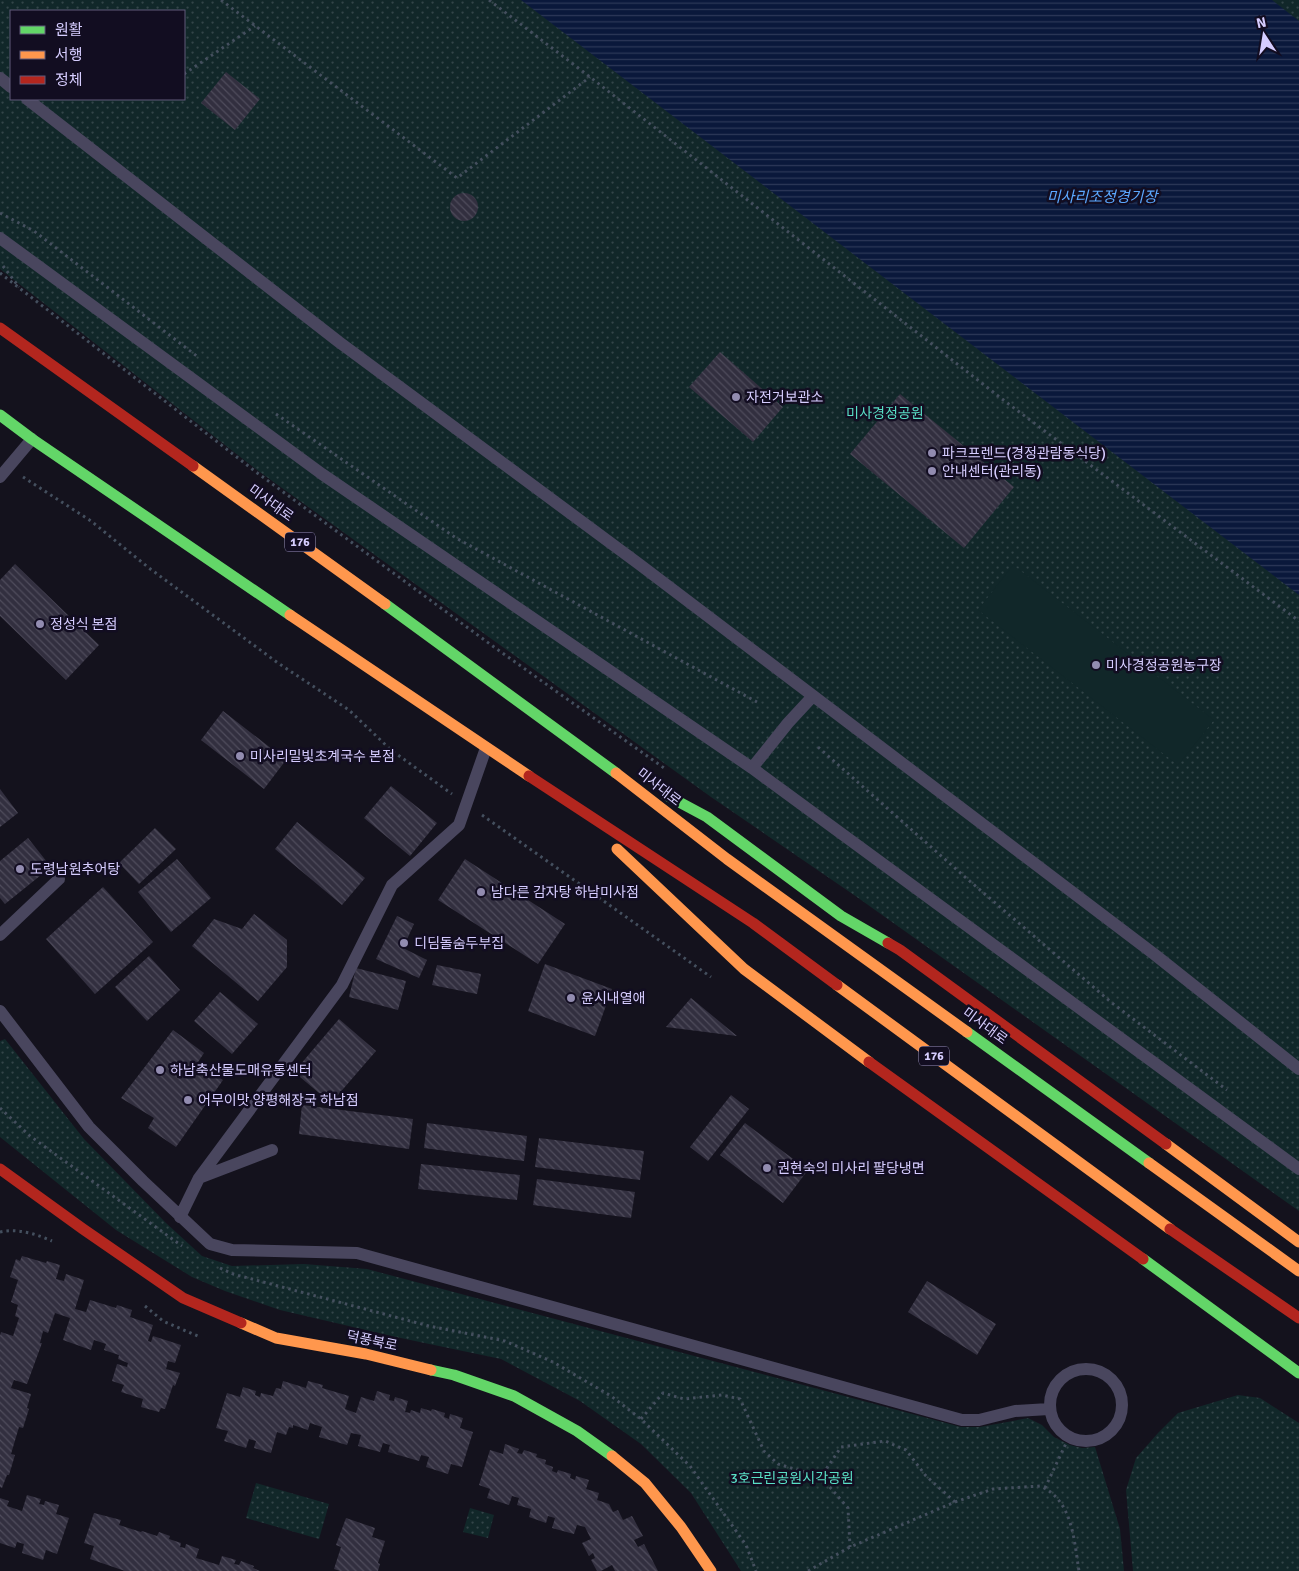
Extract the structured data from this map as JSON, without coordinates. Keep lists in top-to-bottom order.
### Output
{
  "streets": {
    "main road": ["미사대로", "176", "덕풍북로"]
  },
  "water": ["미사리조정경기장"],
  "parks": ["미사경정공원", "3호근린공원시각공원"],
  "places": [
    "자전거보관소",
    "파크프렌드(경정관람동식당)",
    "안내센터(관리동)",
    "정성식 본점",
    "미사경정공원농구장",
    "미사리밀빛초계국수 본점",
    "도령남원추어탕",
    "남다른 감자탕 하남미사점",
    "디딤돌숨두부집",
    "윤시내열애",
    "하남축산물도매유통센터",
    "어무이맛 양평해장국 하남점",
    "권현숙의 미사리 팔당냉면"
  ],
  "legend": ["원활", "서행", "정체"],
  "north": "top"
}
